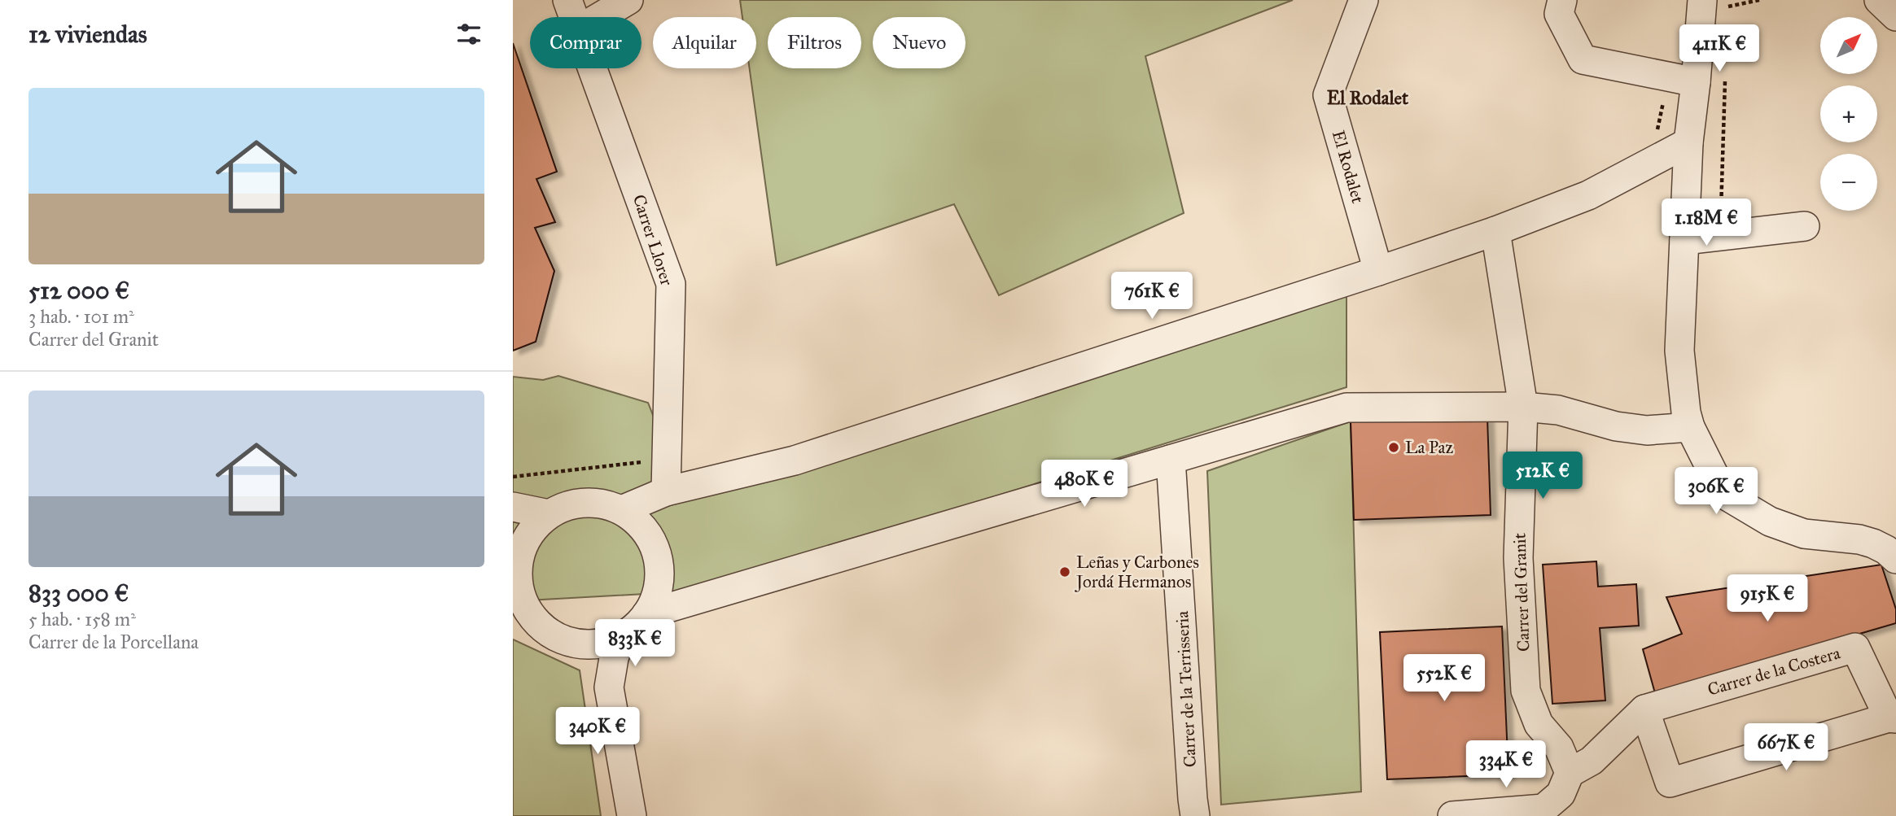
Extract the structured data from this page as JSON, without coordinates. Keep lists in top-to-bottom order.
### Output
{
  "streets": {
    "street": [
      "El Rodalet",
      "Carrer Llorer",
      "Carrer del Granit",
      "Carrer de la Costera",
      "Carrer de la Terrisseria"
    ]
  },
  "districts": ["El Rodalet"],
  "places": ["La Paz", "Leñas y Carbones Jordá Hermanos"],
  "north": "top right",
  "page": {
    "heading": "12 viviendas",
    "map_buttons": ["+", "−"],
    "chip": [
      "Comprar",
      "Alquilar",
      "Filtros",
      "Nuevo"
    ],
    "price": [
      "411K €",
      "1.18M €",
      "761K €",
      "512K €",
      "480K €",
      "306K €",
      "915K €",
      "833K €",
      "552K €",
      "340K €",
      "667K €",
      "334K €"
    ],
    "list": [
      {
        "name": "512 000 €",
        "note": "3 hab. · 101 m² · Carrer del Granit"
      },
      {
        "name": "833 000 €",
        "note": "5 hab. · 158 m² · Carrer de la Porcellana"
      }
    ]
  }
}
